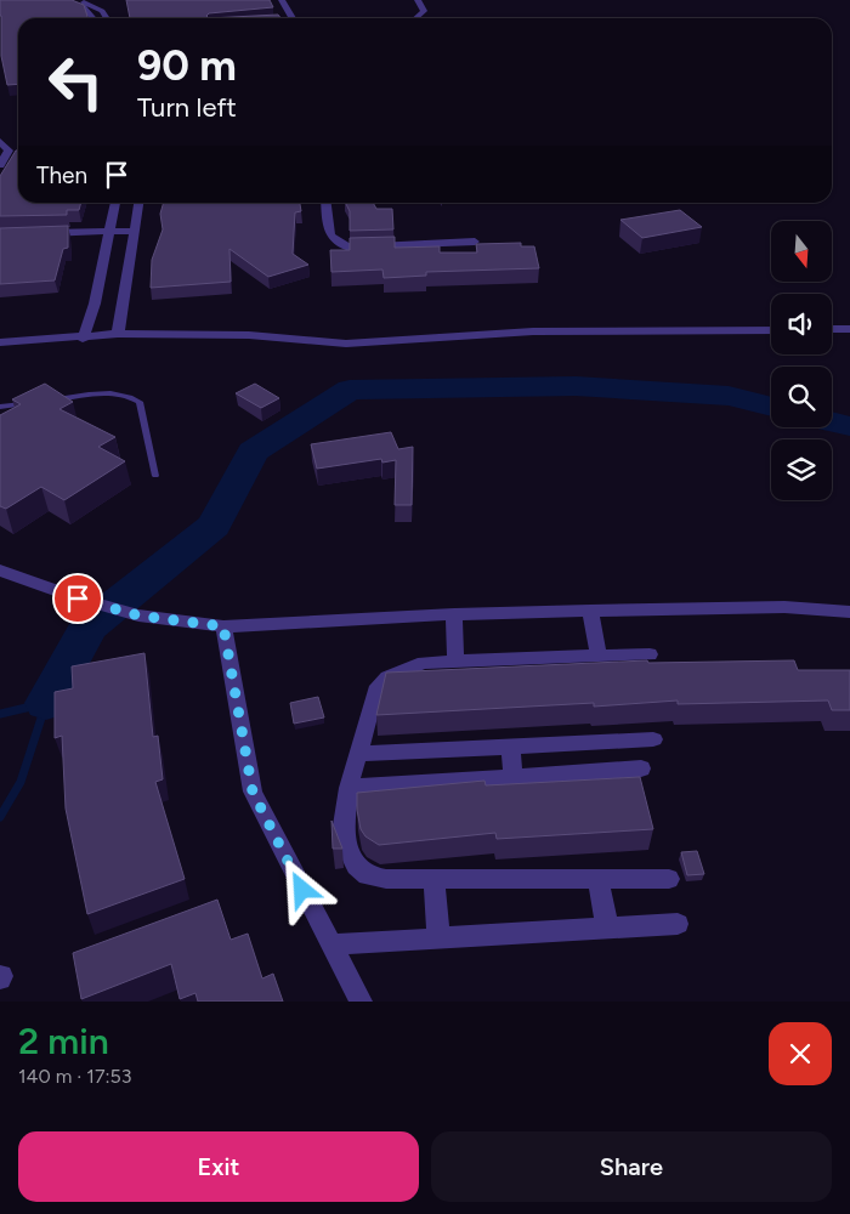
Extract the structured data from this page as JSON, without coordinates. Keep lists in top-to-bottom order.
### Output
{
  "north": "bottom",
  "page": {
    "turn": ["90 m", "Turn left"],
    "then": "Then",
    "heading": ["2 min", "140 m · 17:53"],
    "buttons": ["Exit", "Share"]
  }
}
